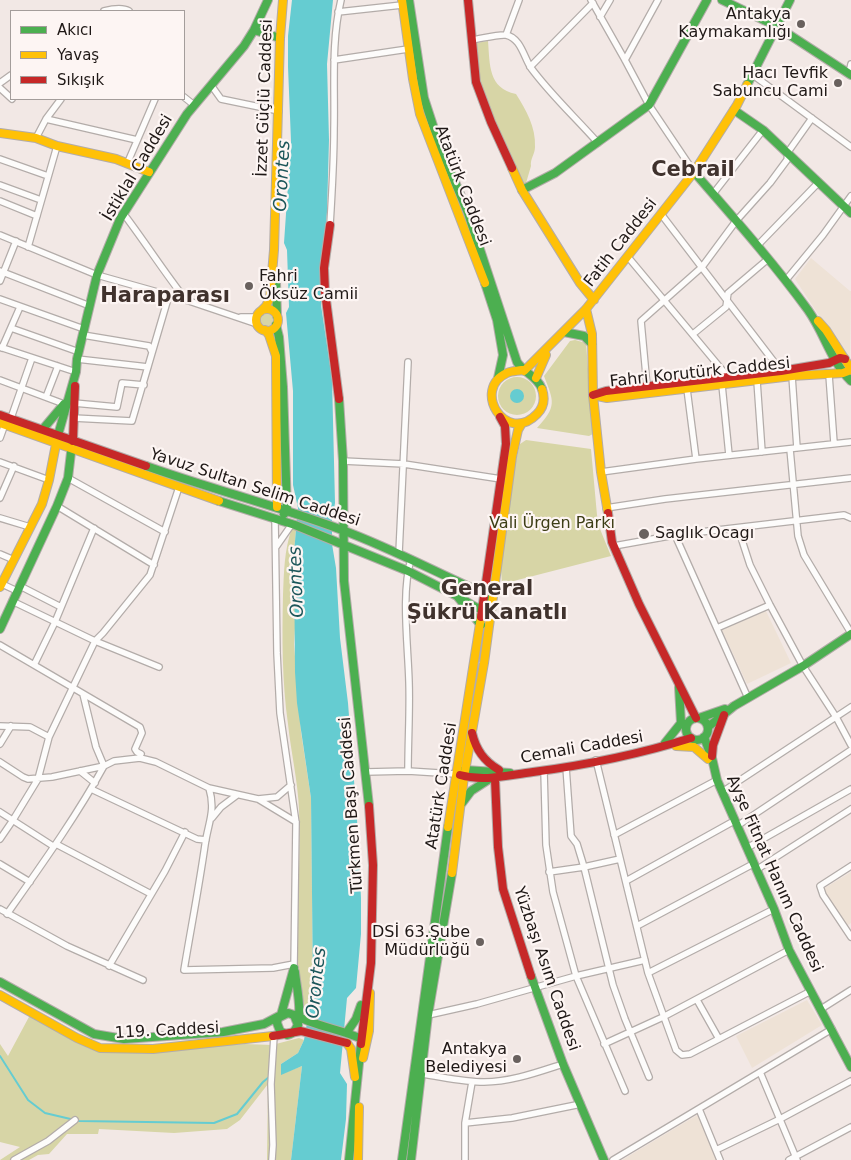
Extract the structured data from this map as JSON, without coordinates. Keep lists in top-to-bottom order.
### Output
{
  "streets": {
    "main road": [
      "İzzet Güçlü Caddesi",
      "İstiklal Caddesi",
      "Atatürk Caddesi",
      "Fatih Caddesi",
      "Fahri Korutürk Caddesi",
      "Yavuz Sultan Selim Caddesi",
      "Cemali Caddesi",
      "Türkmen Başı Caddesi",
      "Ayşe Fitnat Hanım Caddesi",
      "Yüzbaşı Asım Caddesi",
      "119. Caddesi"
    ]
  },
  "crossings": [
    ["İzzet Güçlü Caddesi", "Yavuz Sultan Selim Caddesi"],
    ["İstiklal Caddesi", "Yavuz Sultan Selim Caddesi"],
    ["Atatürk Caddesi", "Fatih Caddesi"],
    ["Atatürk Caddesi", "Yavuz Sultan Selim Caddesi"],
    ["Atatürk Caddesi", "Cemali Caddesi"],
    ["Fatih Caddesi", "Ayşe Fitnat Hanım Caddesi"],
    ["Fahri Korutürk Caddesi", "Ayşe Fitnat Hanım Caddesi"],
    ["Yavuz Sultan Selim Caddesi", "Türkmen Başı Caddesi"],
    ["Cemali Caddesi", "Ayşe Fitnat Hanım Caddesi"],
    ["Cemali Caddesi", "Yüzbaşı Asım Caddesi"],
    ["Türkmen Başı Caddesi", "119. Caddesi"]
  ],
  "districts": ["Cebrail", "Haraparası", "General Şükrü Kanatlı"],
  "water": ["Orontes"],
  "parks": ["Vali Ürgen Parkı"],
  "places": [
    "Antakya Kaymakamlığı",
    "Hacı Tevfik Sabuncu Cami",
    "Fahri Öksüz Camii",
    "Saglık Ocagı",
    "DSİ 63.Şube Müdürlüğü",
    "Antakya Belediyesi"
  ],
  "legend": ["Akıcı", "Yavaş", "Sıkışık"]
}
